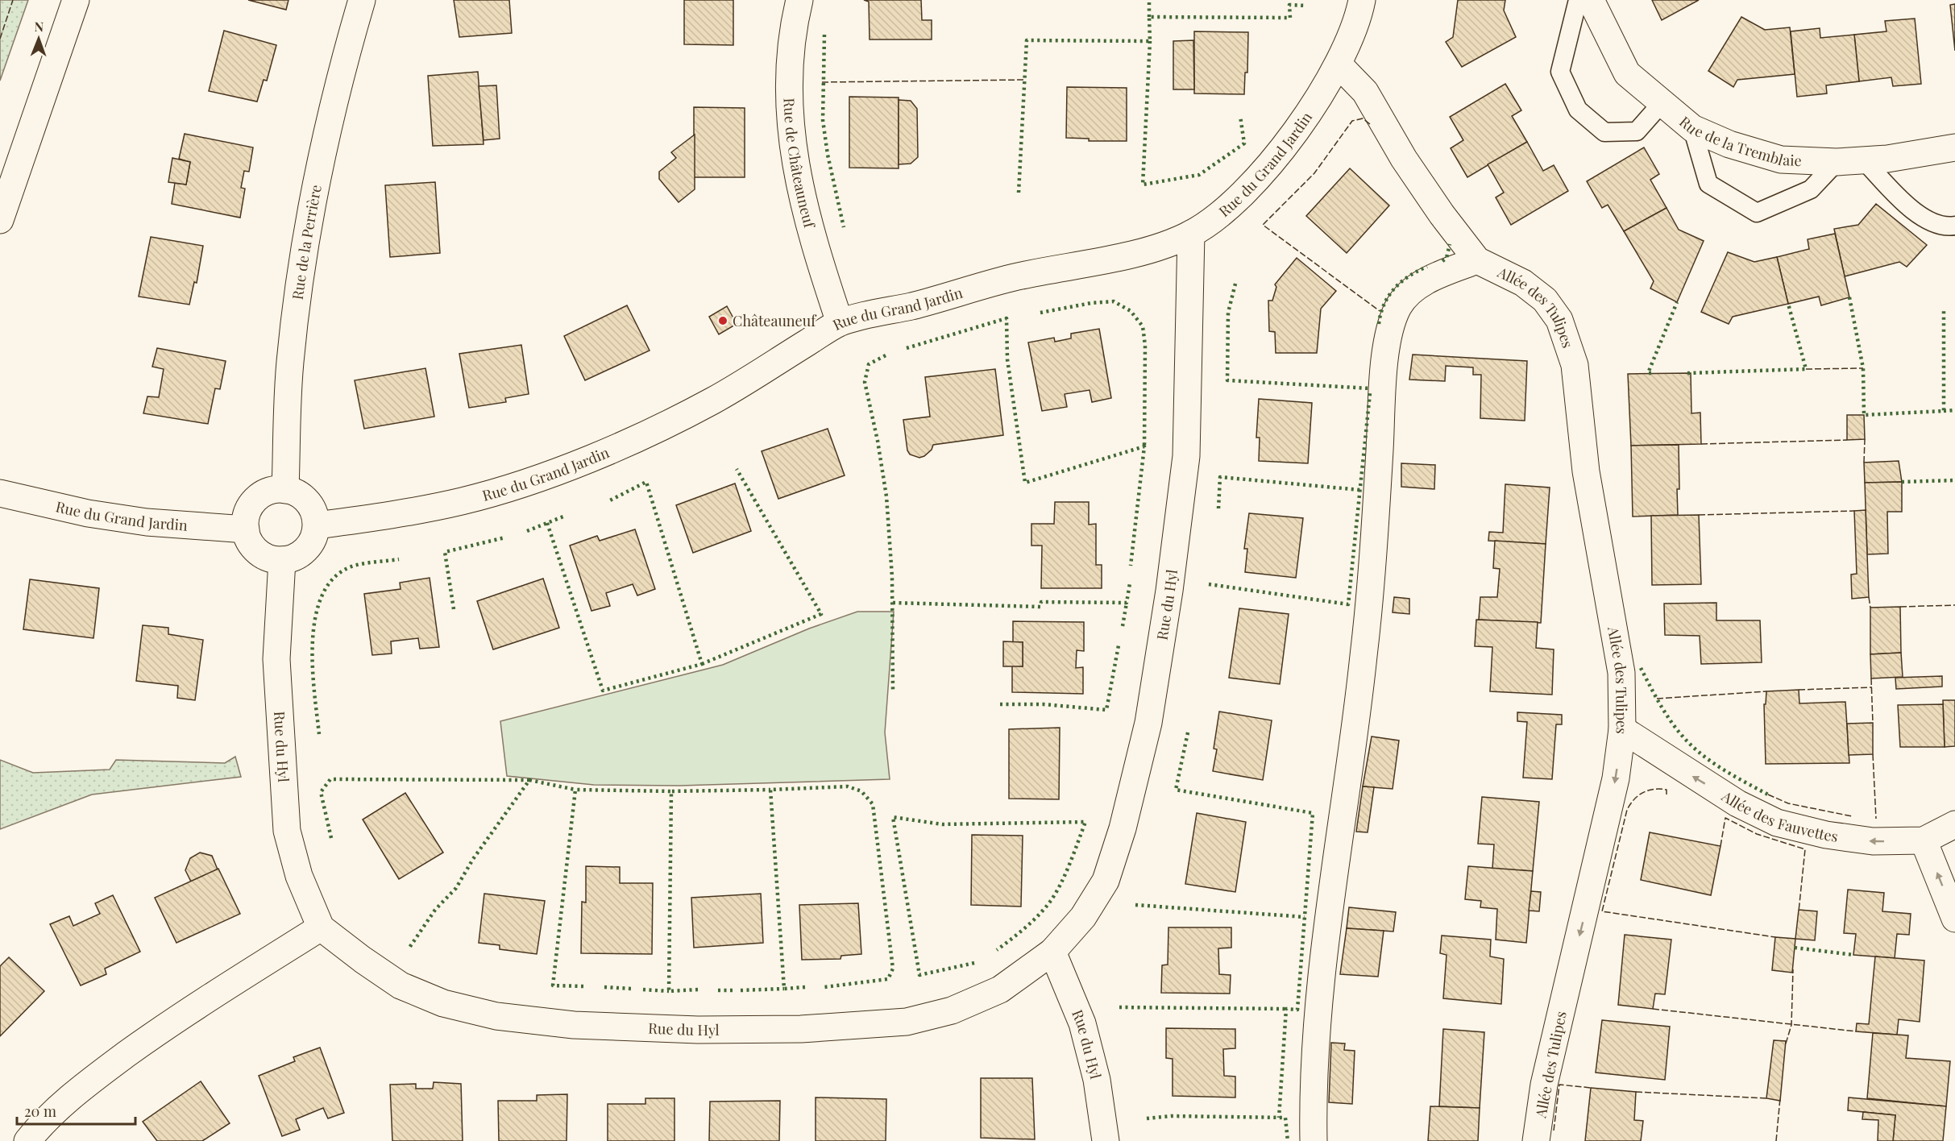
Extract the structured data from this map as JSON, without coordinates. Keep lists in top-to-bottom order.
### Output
{
  "streets": {
    "street": [
      "Rue de la Tremblaie",
      "Rue du Grand Jardin",
      "Rue de Châteauneuf",
      "Rue de la Perrière",
      "Allée des Tulipes",
      "Rue du Hyl",
      "Allée des Fauvettes"
    ]
  },
  "crossings": [
    ["Rue du Grand Jardin", "Rue de Châteauneuf"],
    ["Rue du Grand Jardin", "Rue de la Perrière"],
    ["Rue du Grand Jardin", "Allée des Tulipes"],
    ["Rue du Grand Jardin", "Rue du Hyl"],
    ["Rue de la Perrière", "Rue du Hyl"],
    ["Allée des Tulipes", "Allée des Fauvettes"]
  ],
  "one_way": ["Allée des Fauvettes"],
  "places": ["Châteauneuf"],
  "scale_bar": "20 m",
  "north": "top"
}
